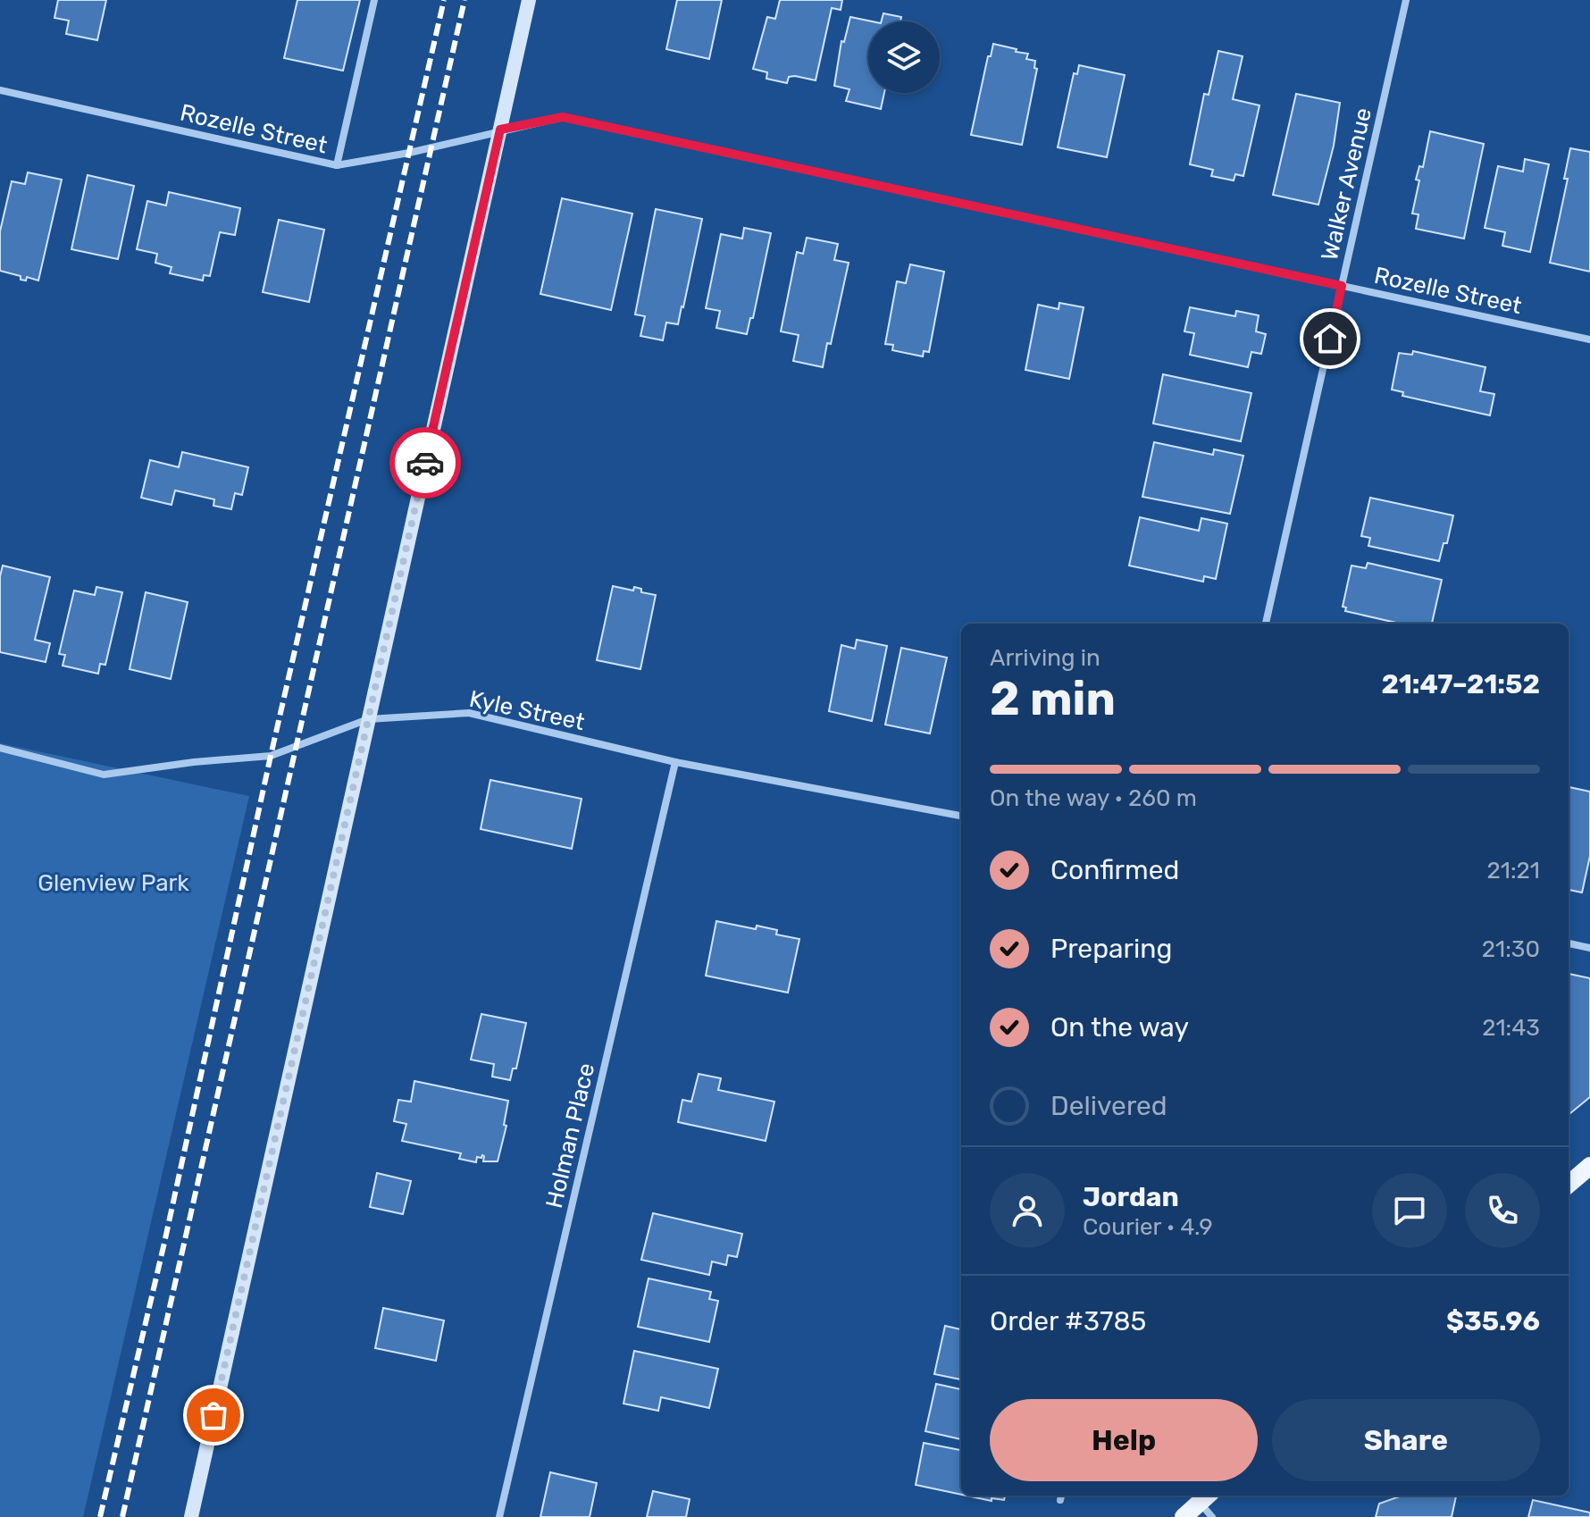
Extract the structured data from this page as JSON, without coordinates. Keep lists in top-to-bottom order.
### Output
{
  "streets": {
    "street": [
      "Rozelle Street",
      "Walker Avenue",
      "Kyle Street",
      "Holman Place"
    ]
  },
  "crossings": [
    ["Rozelle Street", "Walker Avenue"],
    ["Kyle Street", "Holman Place"]
  ],
  "parks": ["Glenview Park"],
  "page": {
    "heading": ["2 min", "Arriving in", "21:47–21:52"],
    "panel": [
      "Jordan",
      "Courier · 4.9",
      "Order #3785",
      "$35.96"
    ],
    "bar": "On the way · 260 m",
    "list": [
      ["Confirmed", "21:21"],
      ["Preparing", "21:30"],
      ["On the way", "21:43"],
      "Delivered"
    ],
    "buttons": ["Help", "Share"]
  }
}
